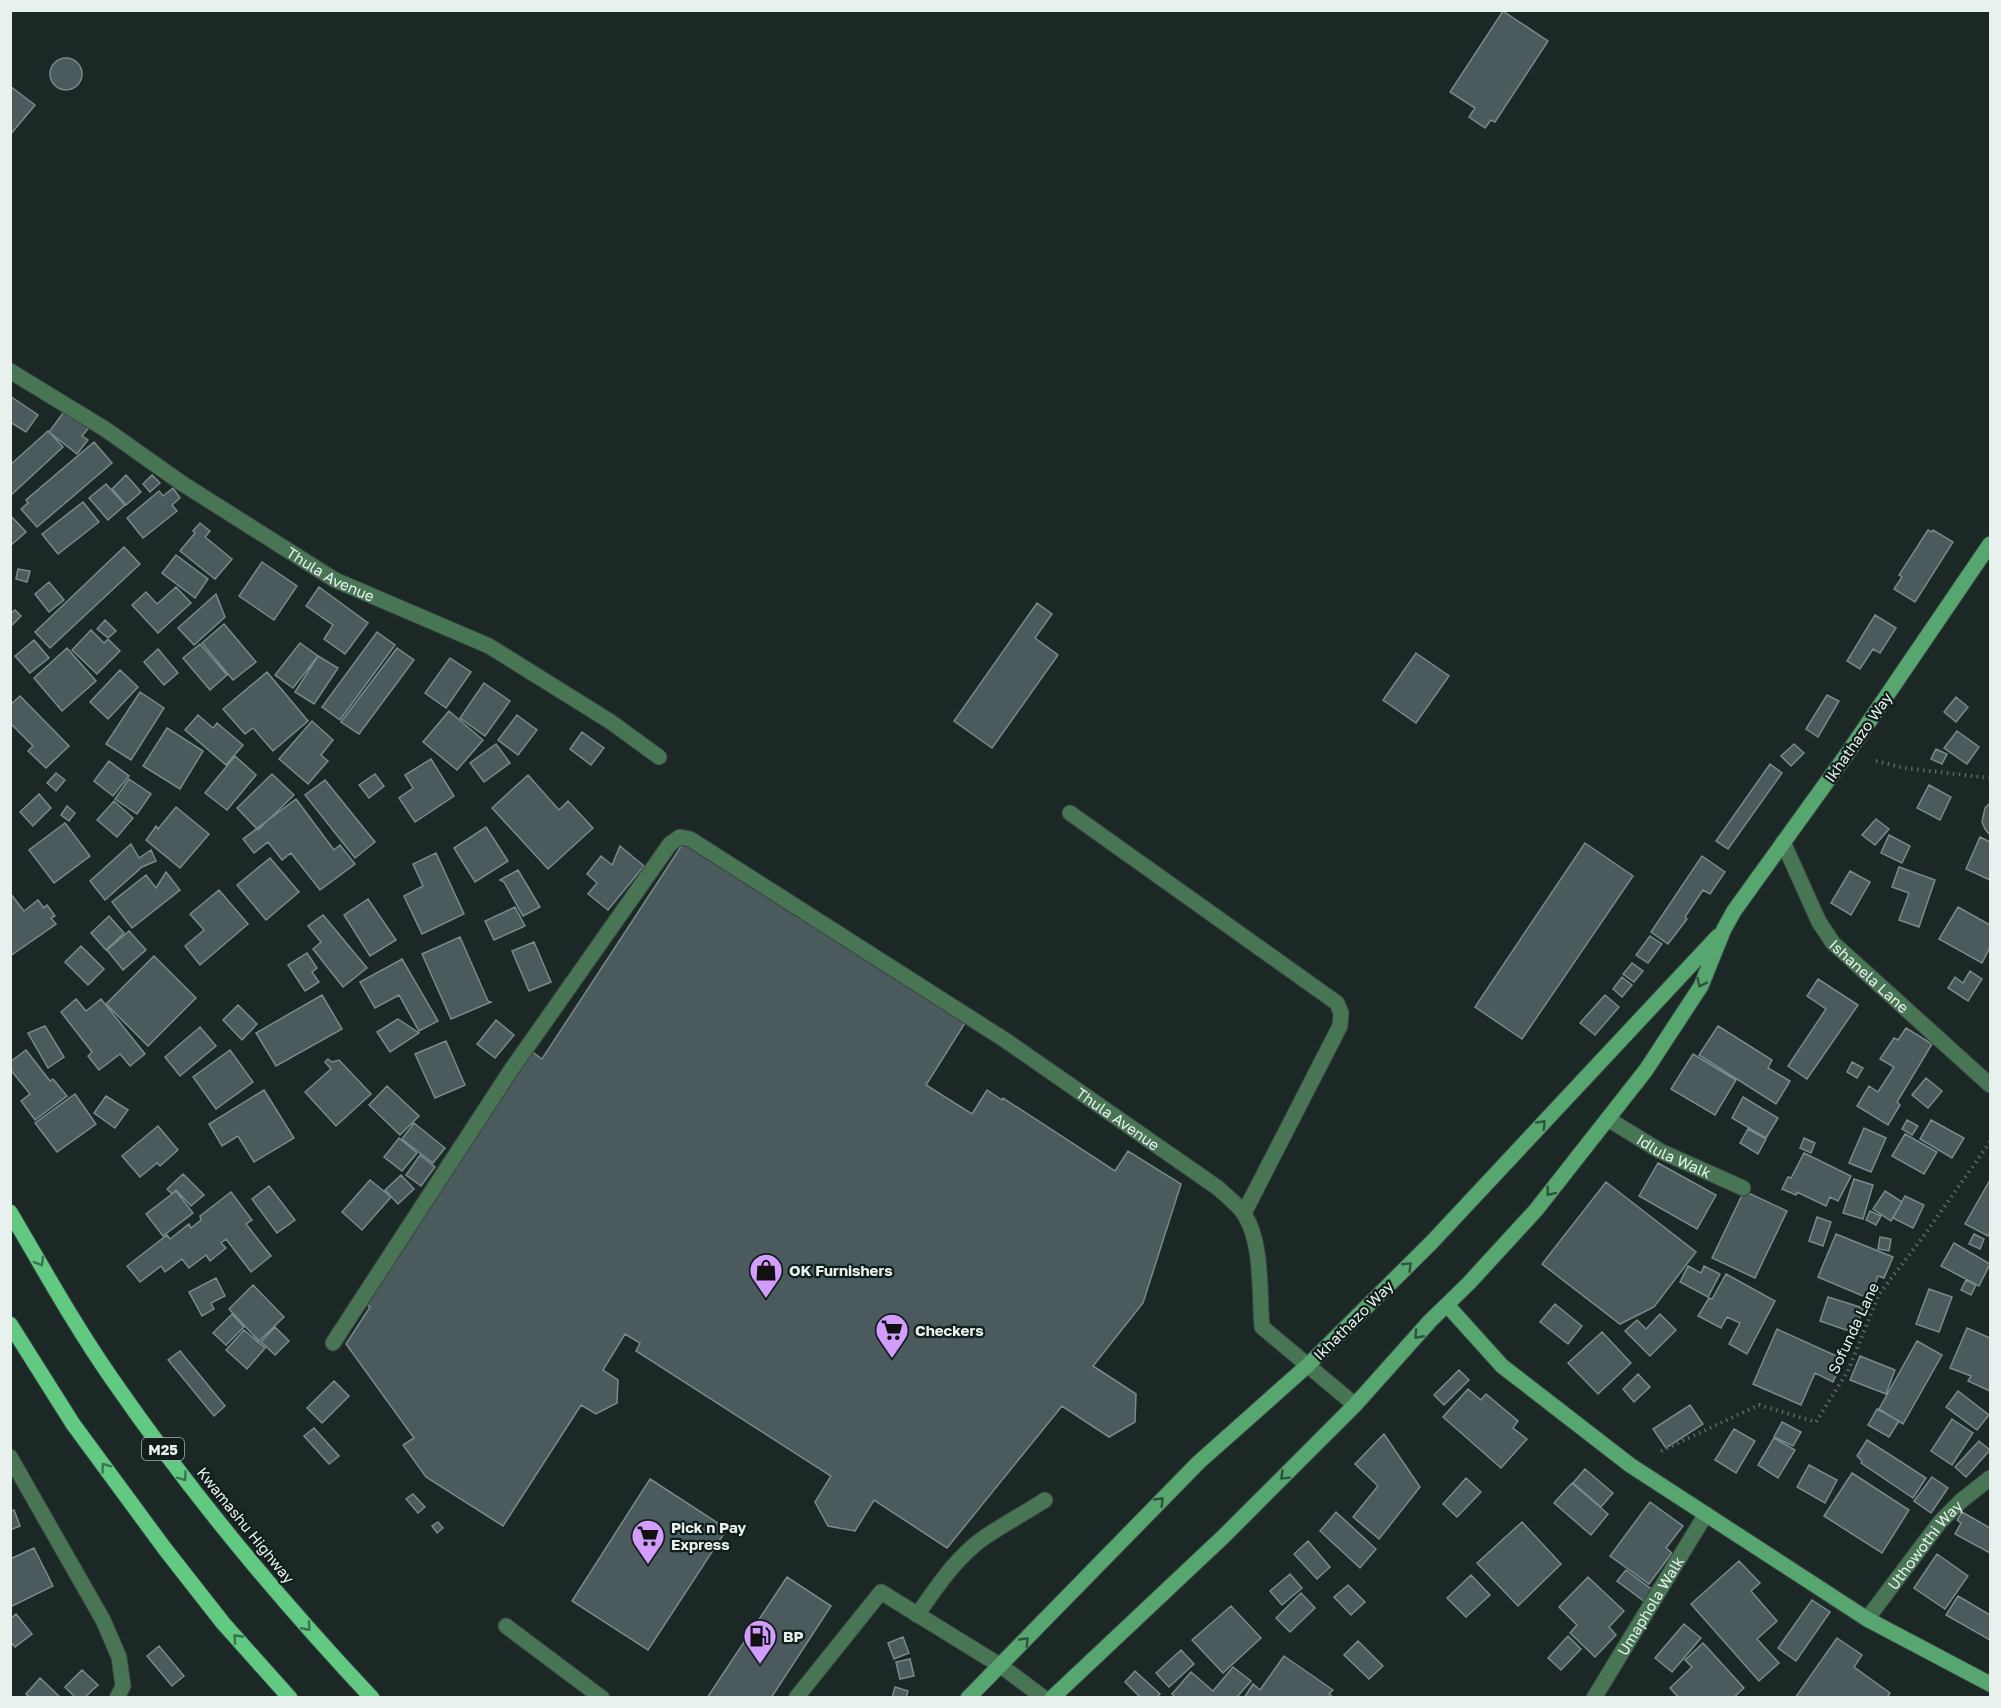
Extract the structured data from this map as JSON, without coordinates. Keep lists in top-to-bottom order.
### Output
{
  "streets": {
    "main road": ["M25", "Kwamashu Highway"],
    "street": [
      "Thula Avenue",
      "Ikhathazo Way",
      "Ishanela Lane",
      "Idlula Walk",
      "Uthowothi Way",
      "Umaphola Walk"
    ],
    "path": ["Sofunda Lane"]
  },
  "crossings": [
    ["Thula Avenue", "Ikhathazo Way"],
    ["Ikhathazo Way", "Ishanela Lane"],
    ["Ikhathazo Way", "Idlula Walk"]
  ],
  "places": {
    "shop": ["OK Furnishers"],
    "supermarket": ["Checkers", "Pick n Pay Express"],
    "fuel station": ["BP"]
  }
}
